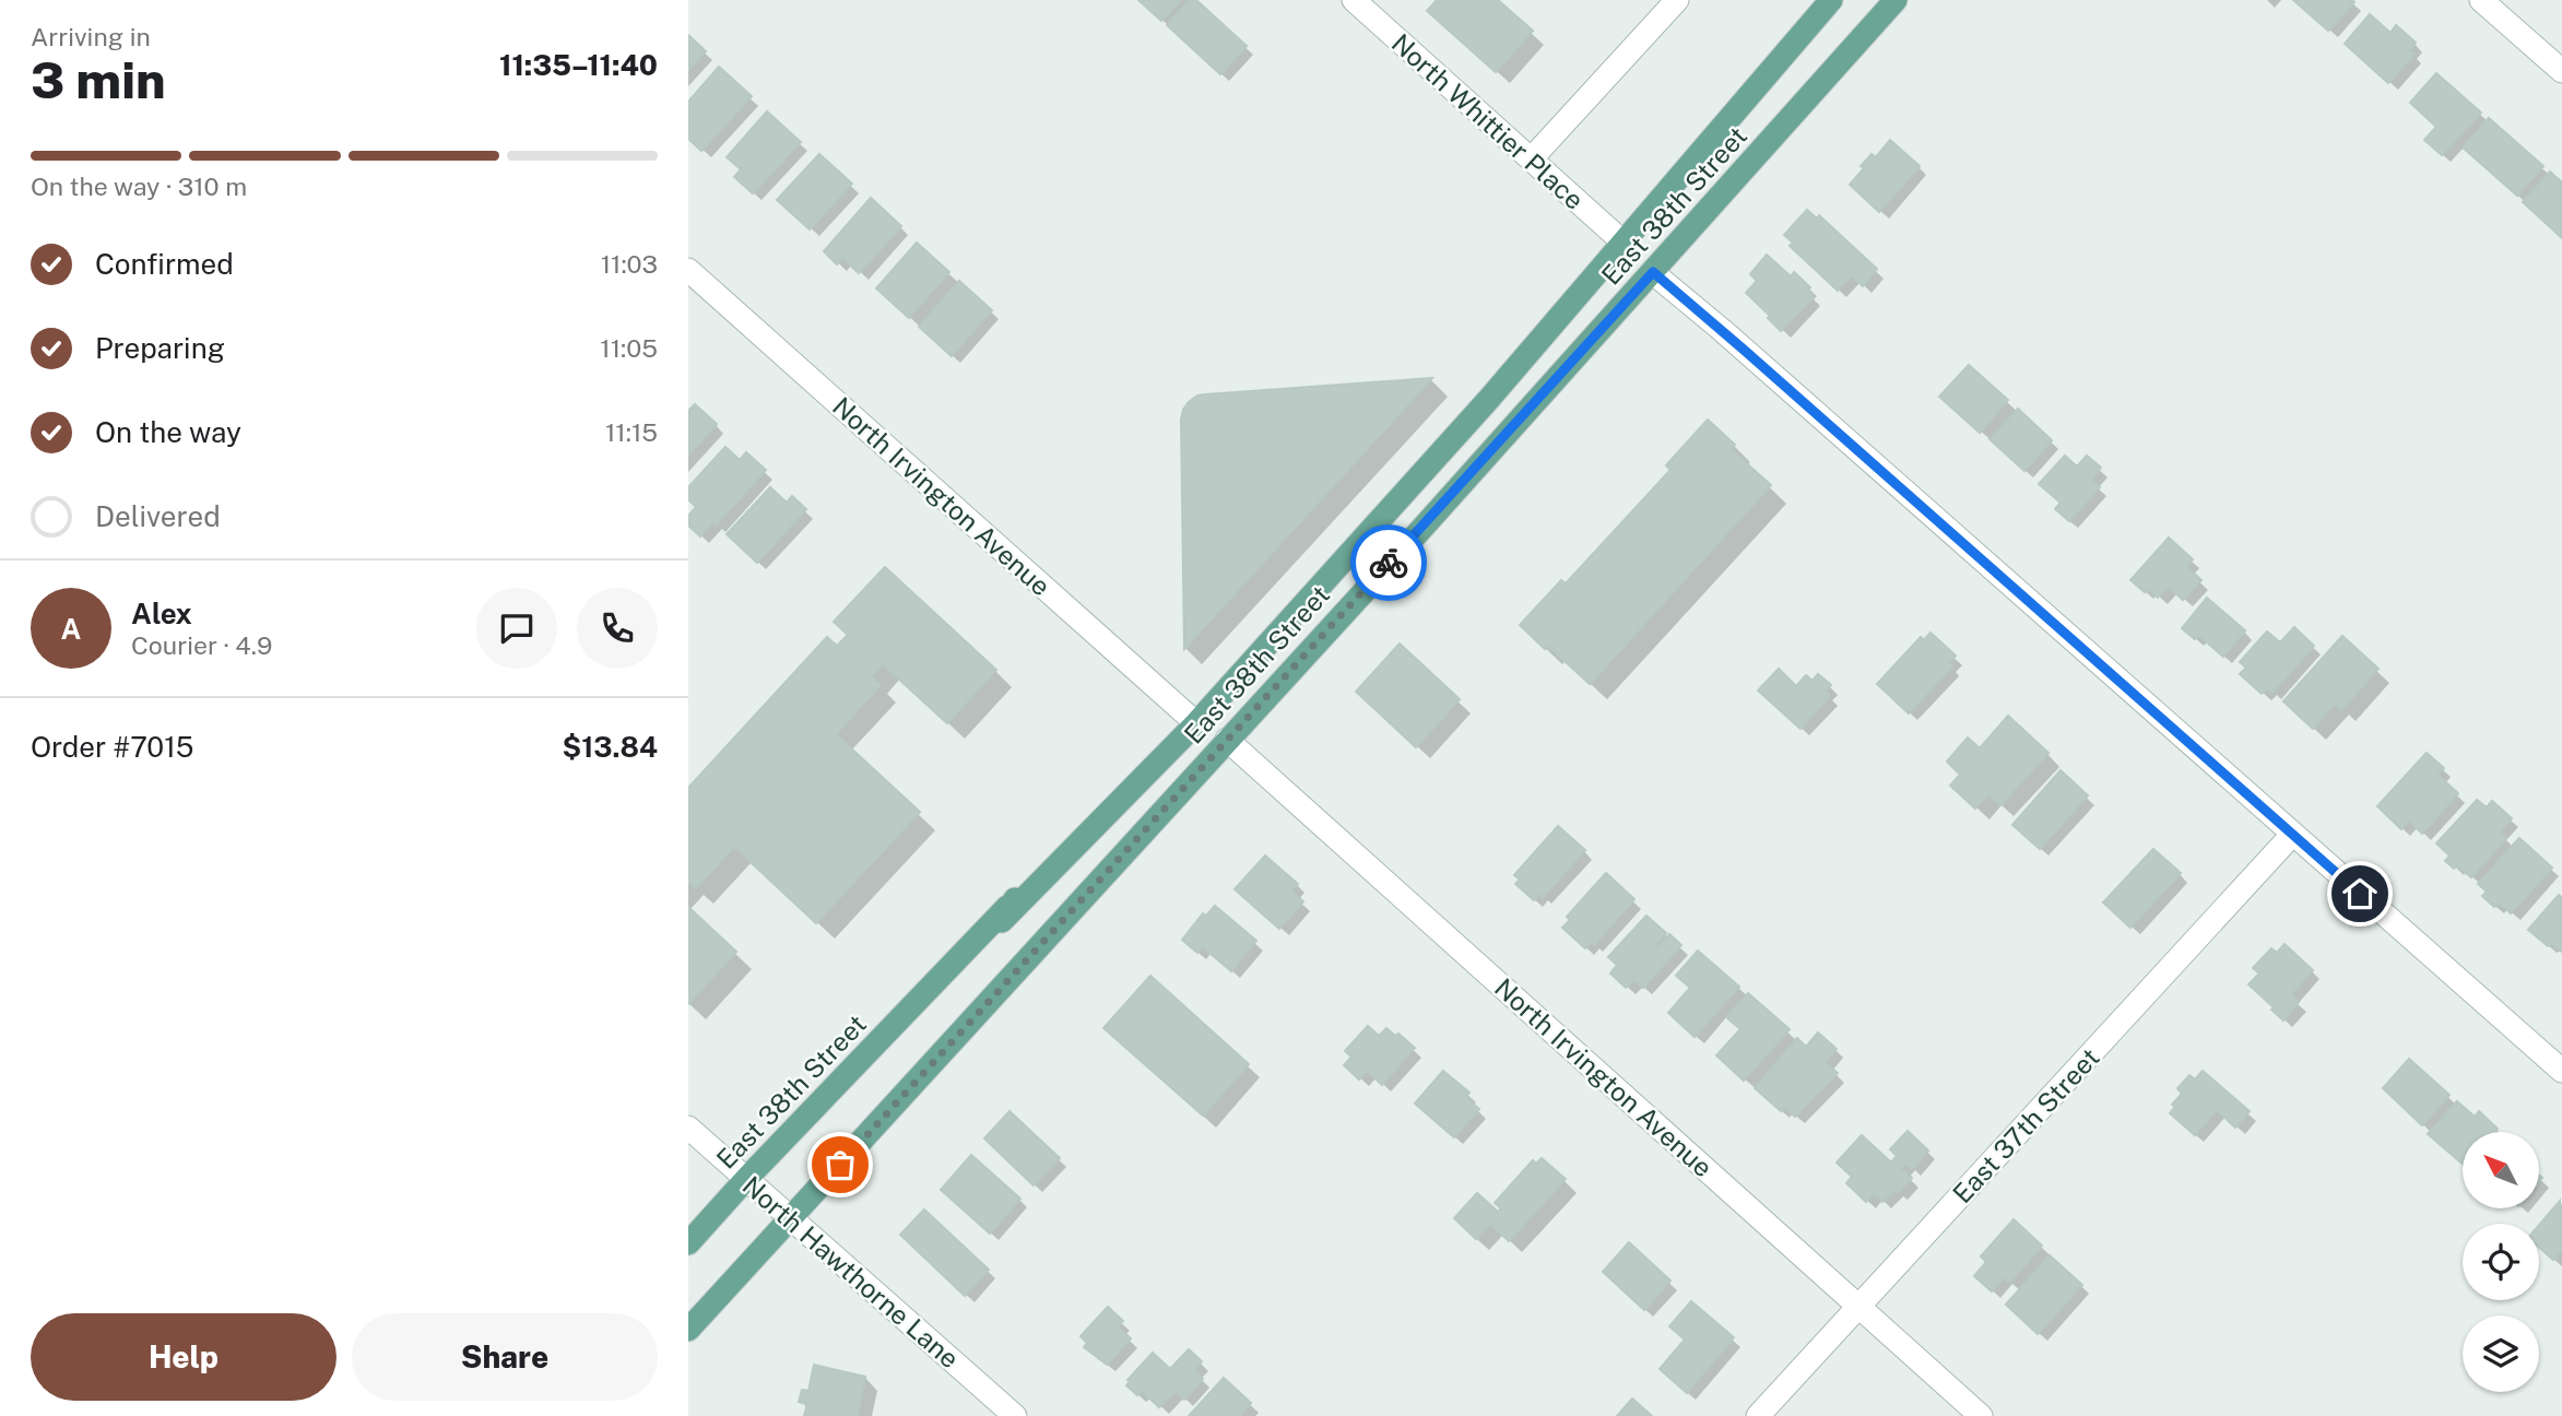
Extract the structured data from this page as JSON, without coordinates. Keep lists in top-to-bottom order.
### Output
{
  "streets": {
    "main road": ["East 38th Street"],
    "street": [
      "North Whittier Place",
      "North Irvington Avenue",
      "East 37th Street",
      "North Hawthorne Lane"
    ]
  },
  "crossings": [
    ["North Whittier Place", "East 38th Street"],
    ["East 38th Street", "North Irvington Avenue"],
    ["East 38th Street", "North Hawthorne Lane"],
    ["North Irvington Avenue", "East 37th Street"]
  ],
  "north": "top left",
  "page": {
    "heading": ["3 min", "Arriving in", "11:35–11:40"],
    "panel": [
      "Alex",
      "Courier · 4.9",
      "Order #7015",
      "$13.84"
    ],
    "bar": "On the way · 310 m",
    "list": [
      ["Confirmed", "11:03"],
      ["Preparing", "11:05"],
      ["On the way", "11:15"],
      "Delivered"
    ],
    "round": "A",
    "buttons": ["Help", "Share"]
  }
}
